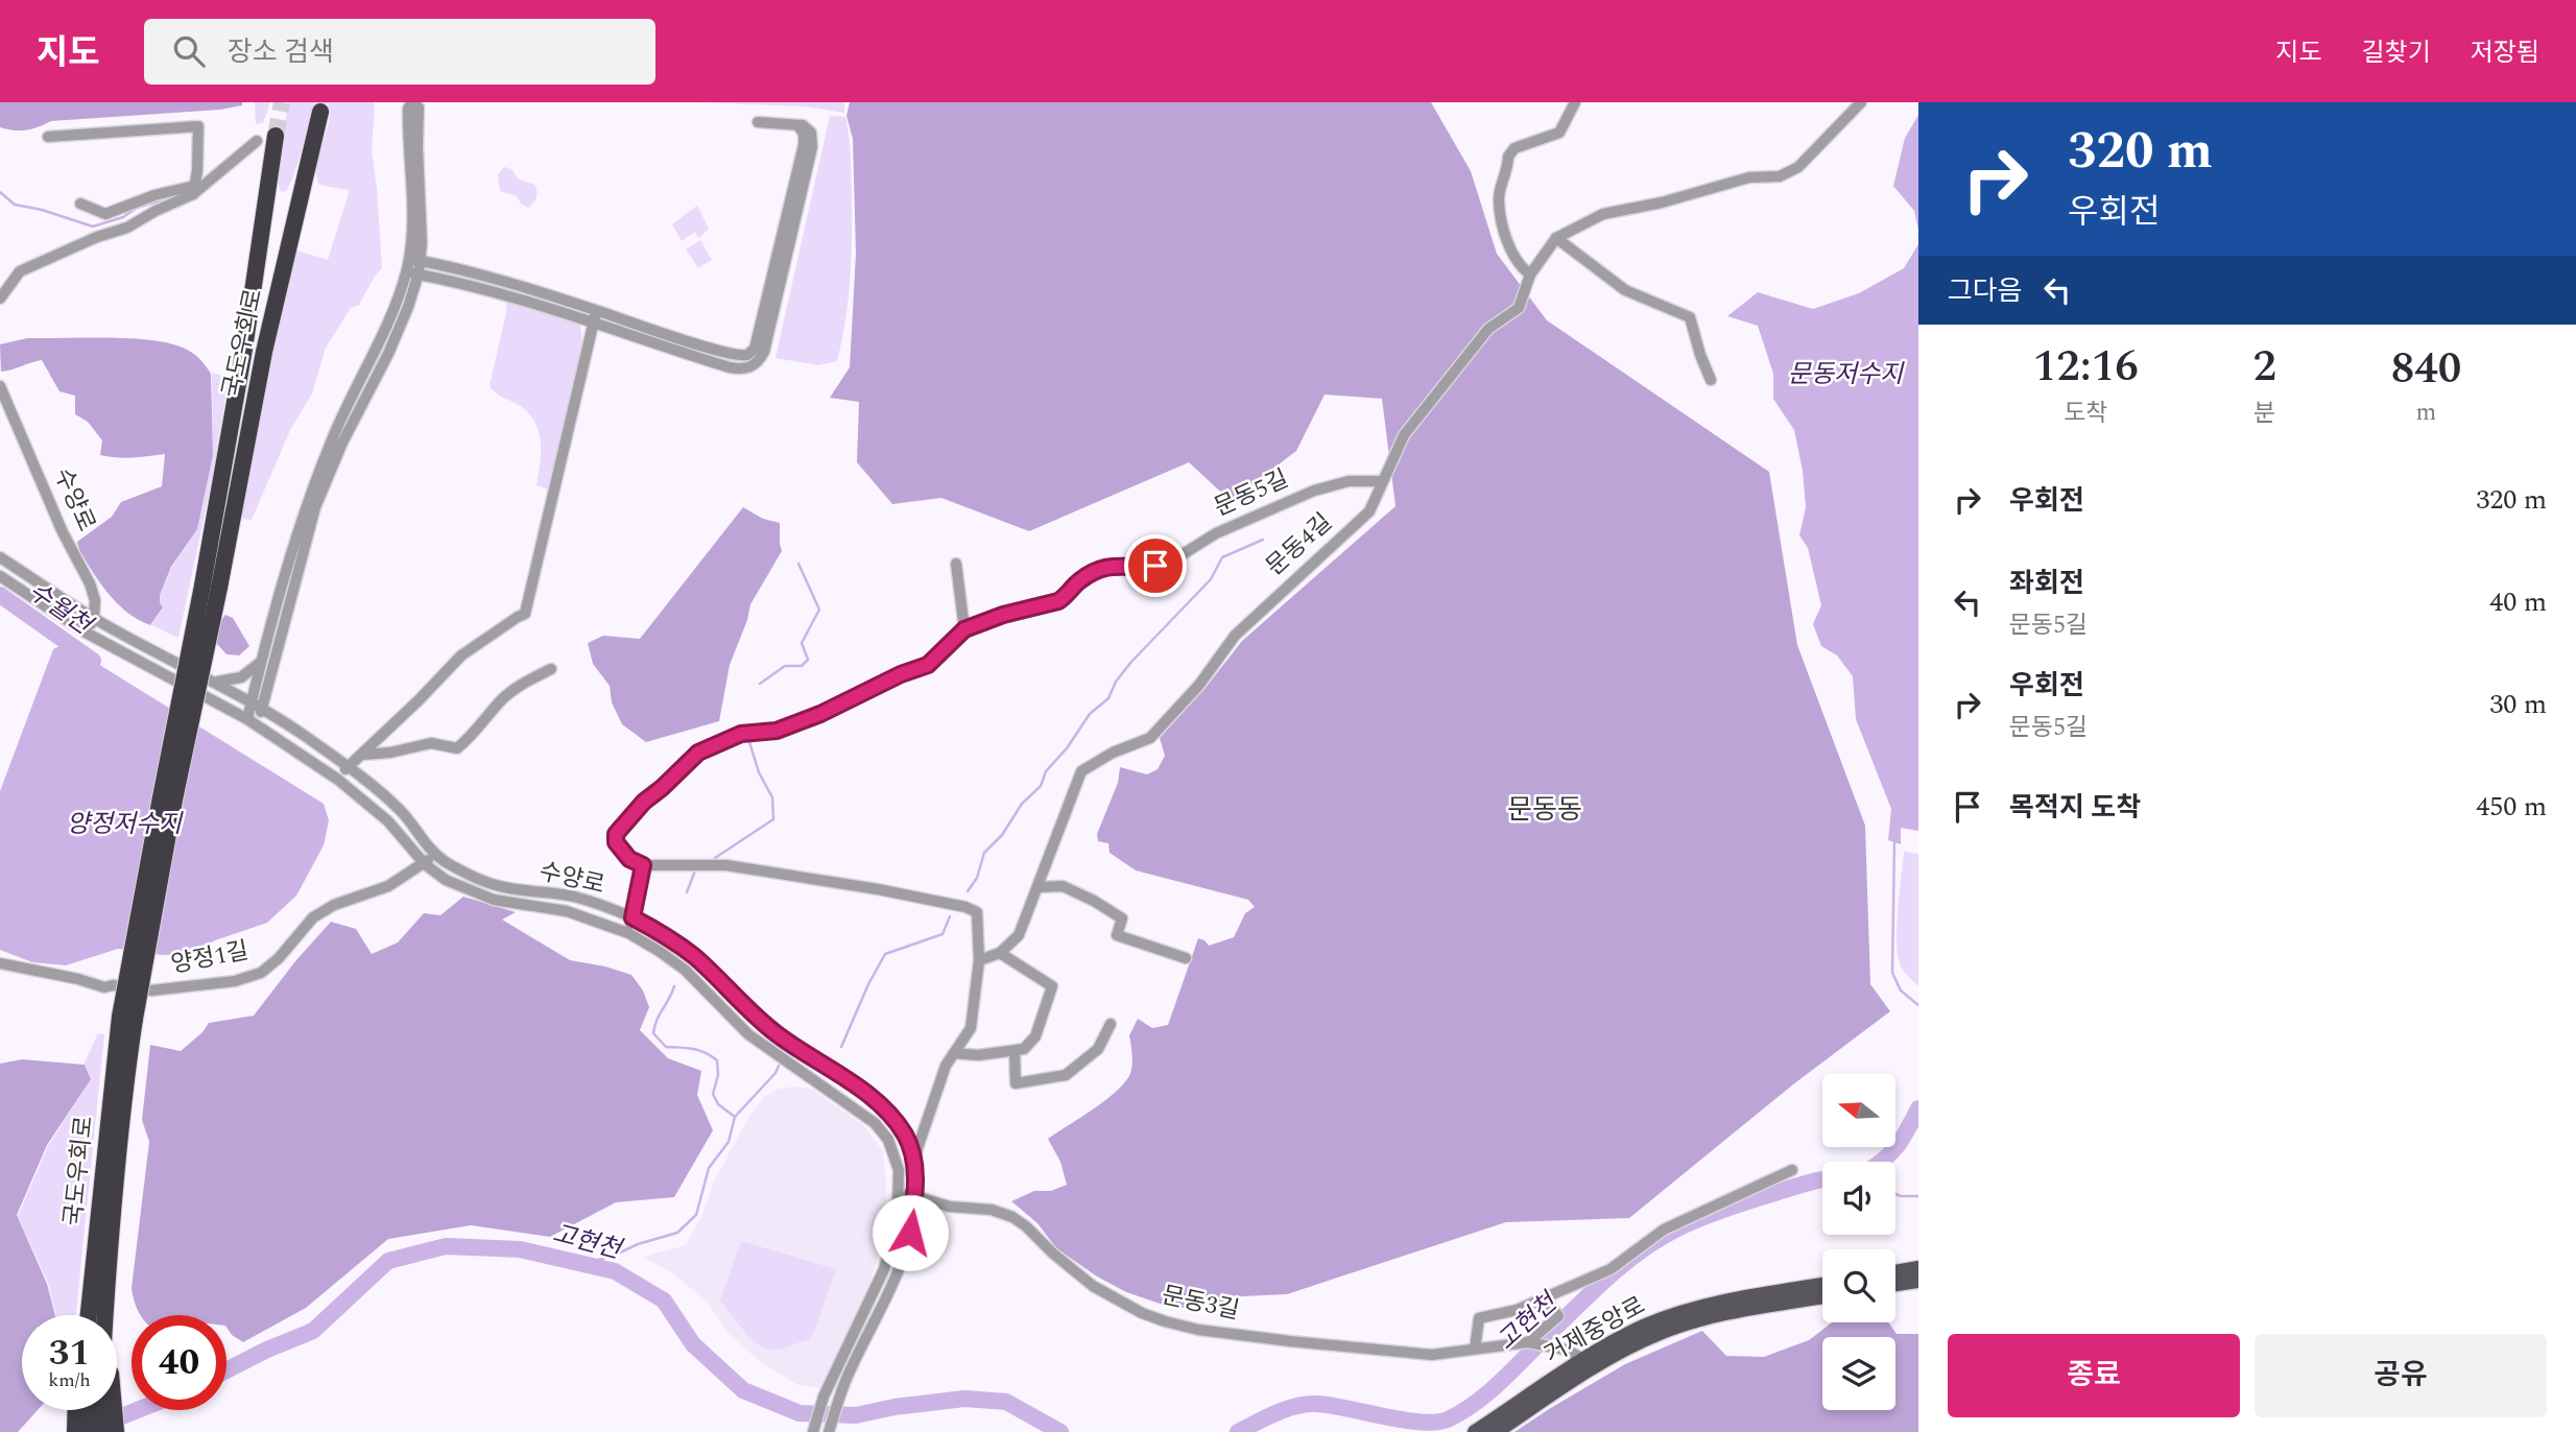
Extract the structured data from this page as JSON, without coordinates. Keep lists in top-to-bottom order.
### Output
{
  "streets": {
    "highway": ["국도우회로"],
    "main road": ["거제중앙로"],
    "street": [
      "문동5길",
      "수양로",
      "문동4길",
      "양정1길",
      "문동3길"
    ]
  },
  "crossings": [
    ["문동5길", "문동4길"],
    ["수양로", "양정1길"],
    ["수양로", "문동3길"],
    ["문동3길", "거제중앙로"]
  ],
  "districts": ["문동동"],
  "water": [
    "문동저수지",
    "수월천",
    "양정저수지",
    "고현천"
  ],
  "north": "left",
  "page": {
    "header": "지도",
    "search": "장소 검색",
    "nav": ["지도", "길찾기", "저장됨"],
    "turn": ["320 m", "우회전"],
    "then": "그다음",
    "eta": [
      "12:16",
      "도착",
      "2",
      "분",
      "840",
      "m"
    ],
    "list": [
      {
        "name": "우회전",
        "value": "320 m"
      },
      {
        "name": "좌회전",
        "note": "문동5길",
        "value": "40 m"
      },
      {
        "name": "우회전",
        "note": "문동5길",
        "value": "30 m"
      },
      {
        "name": "목적지 도착",
        "value": "450 m"
      }
    ],
    "speed": "31 km/h",
    "limit": "40",
    "buttons": ["종료", "공유"]
  }
}
